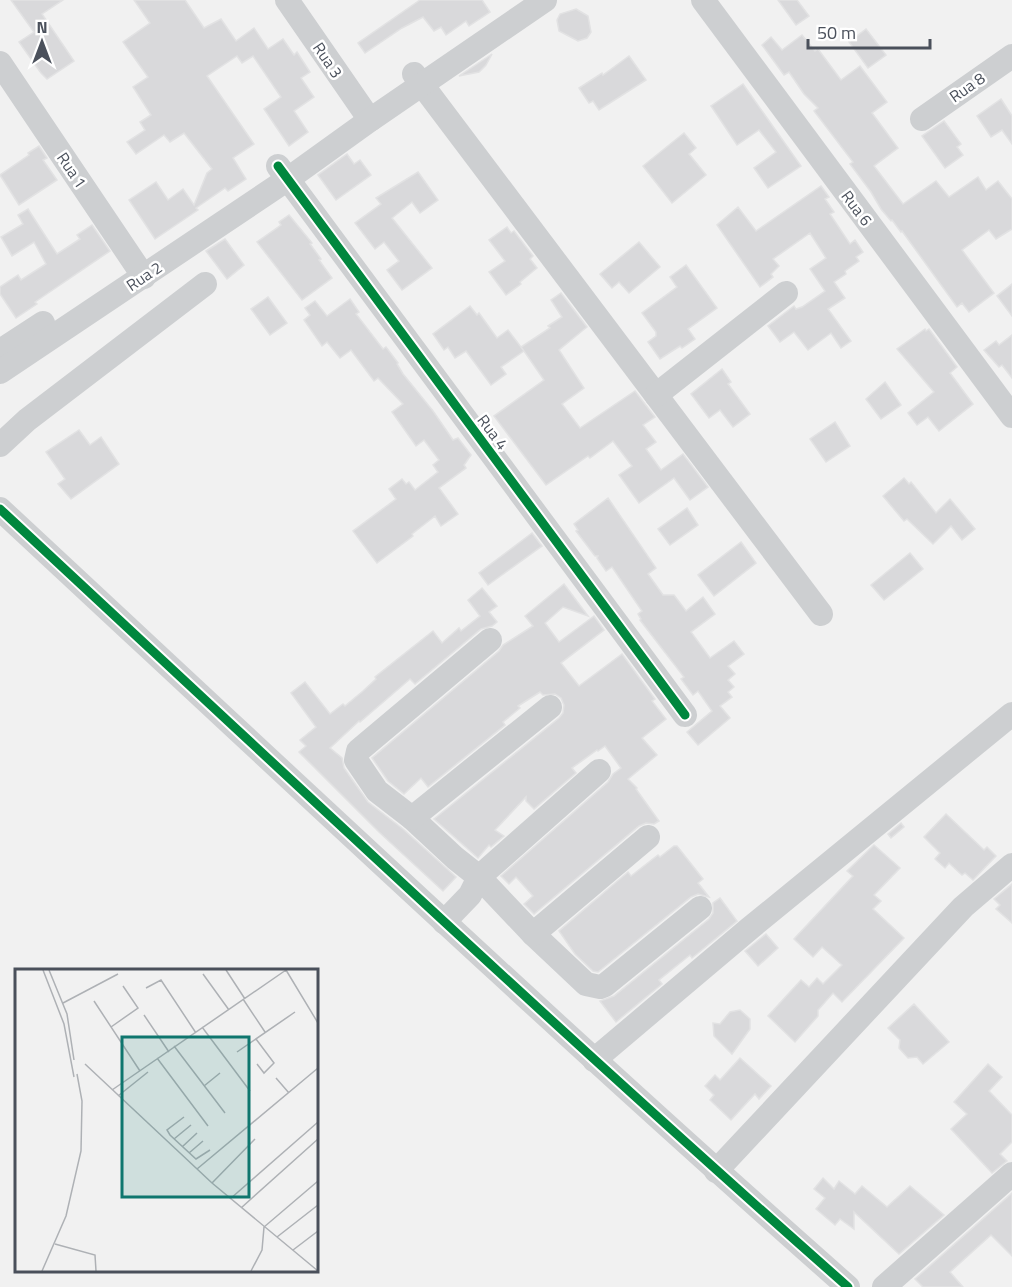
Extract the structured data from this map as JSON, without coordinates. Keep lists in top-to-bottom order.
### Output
{
  "streets": {
    "street": [
      "Rua 3",
      "Rua 8",
      "Rua 1",
      "Rua 6",
      "Rua 2",
      "Rua 4"
    ]
  },
  "crossings": [
    ["Rua 1", "Rua 2"],
    ["Rua 2", "Rua 4"]
  ],
  "scale_bar": "50 m",
  "north": "top"
}
